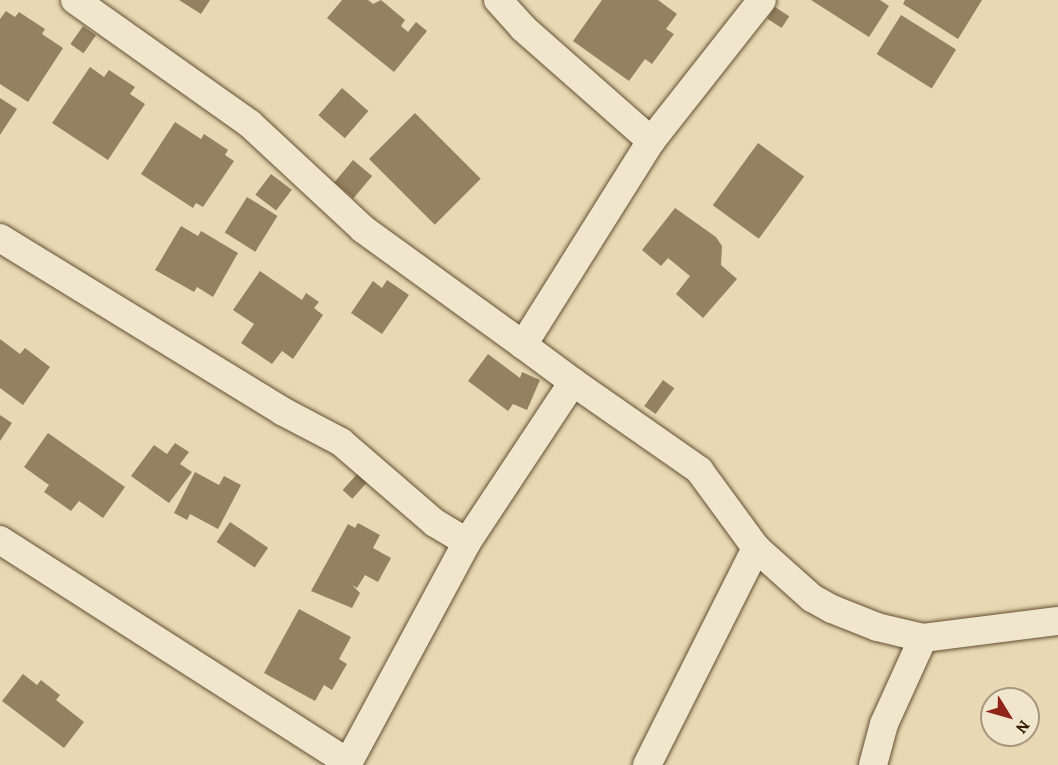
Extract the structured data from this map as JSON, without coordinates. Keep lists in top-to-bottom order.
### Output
{
  "north": "bottom right"
}
